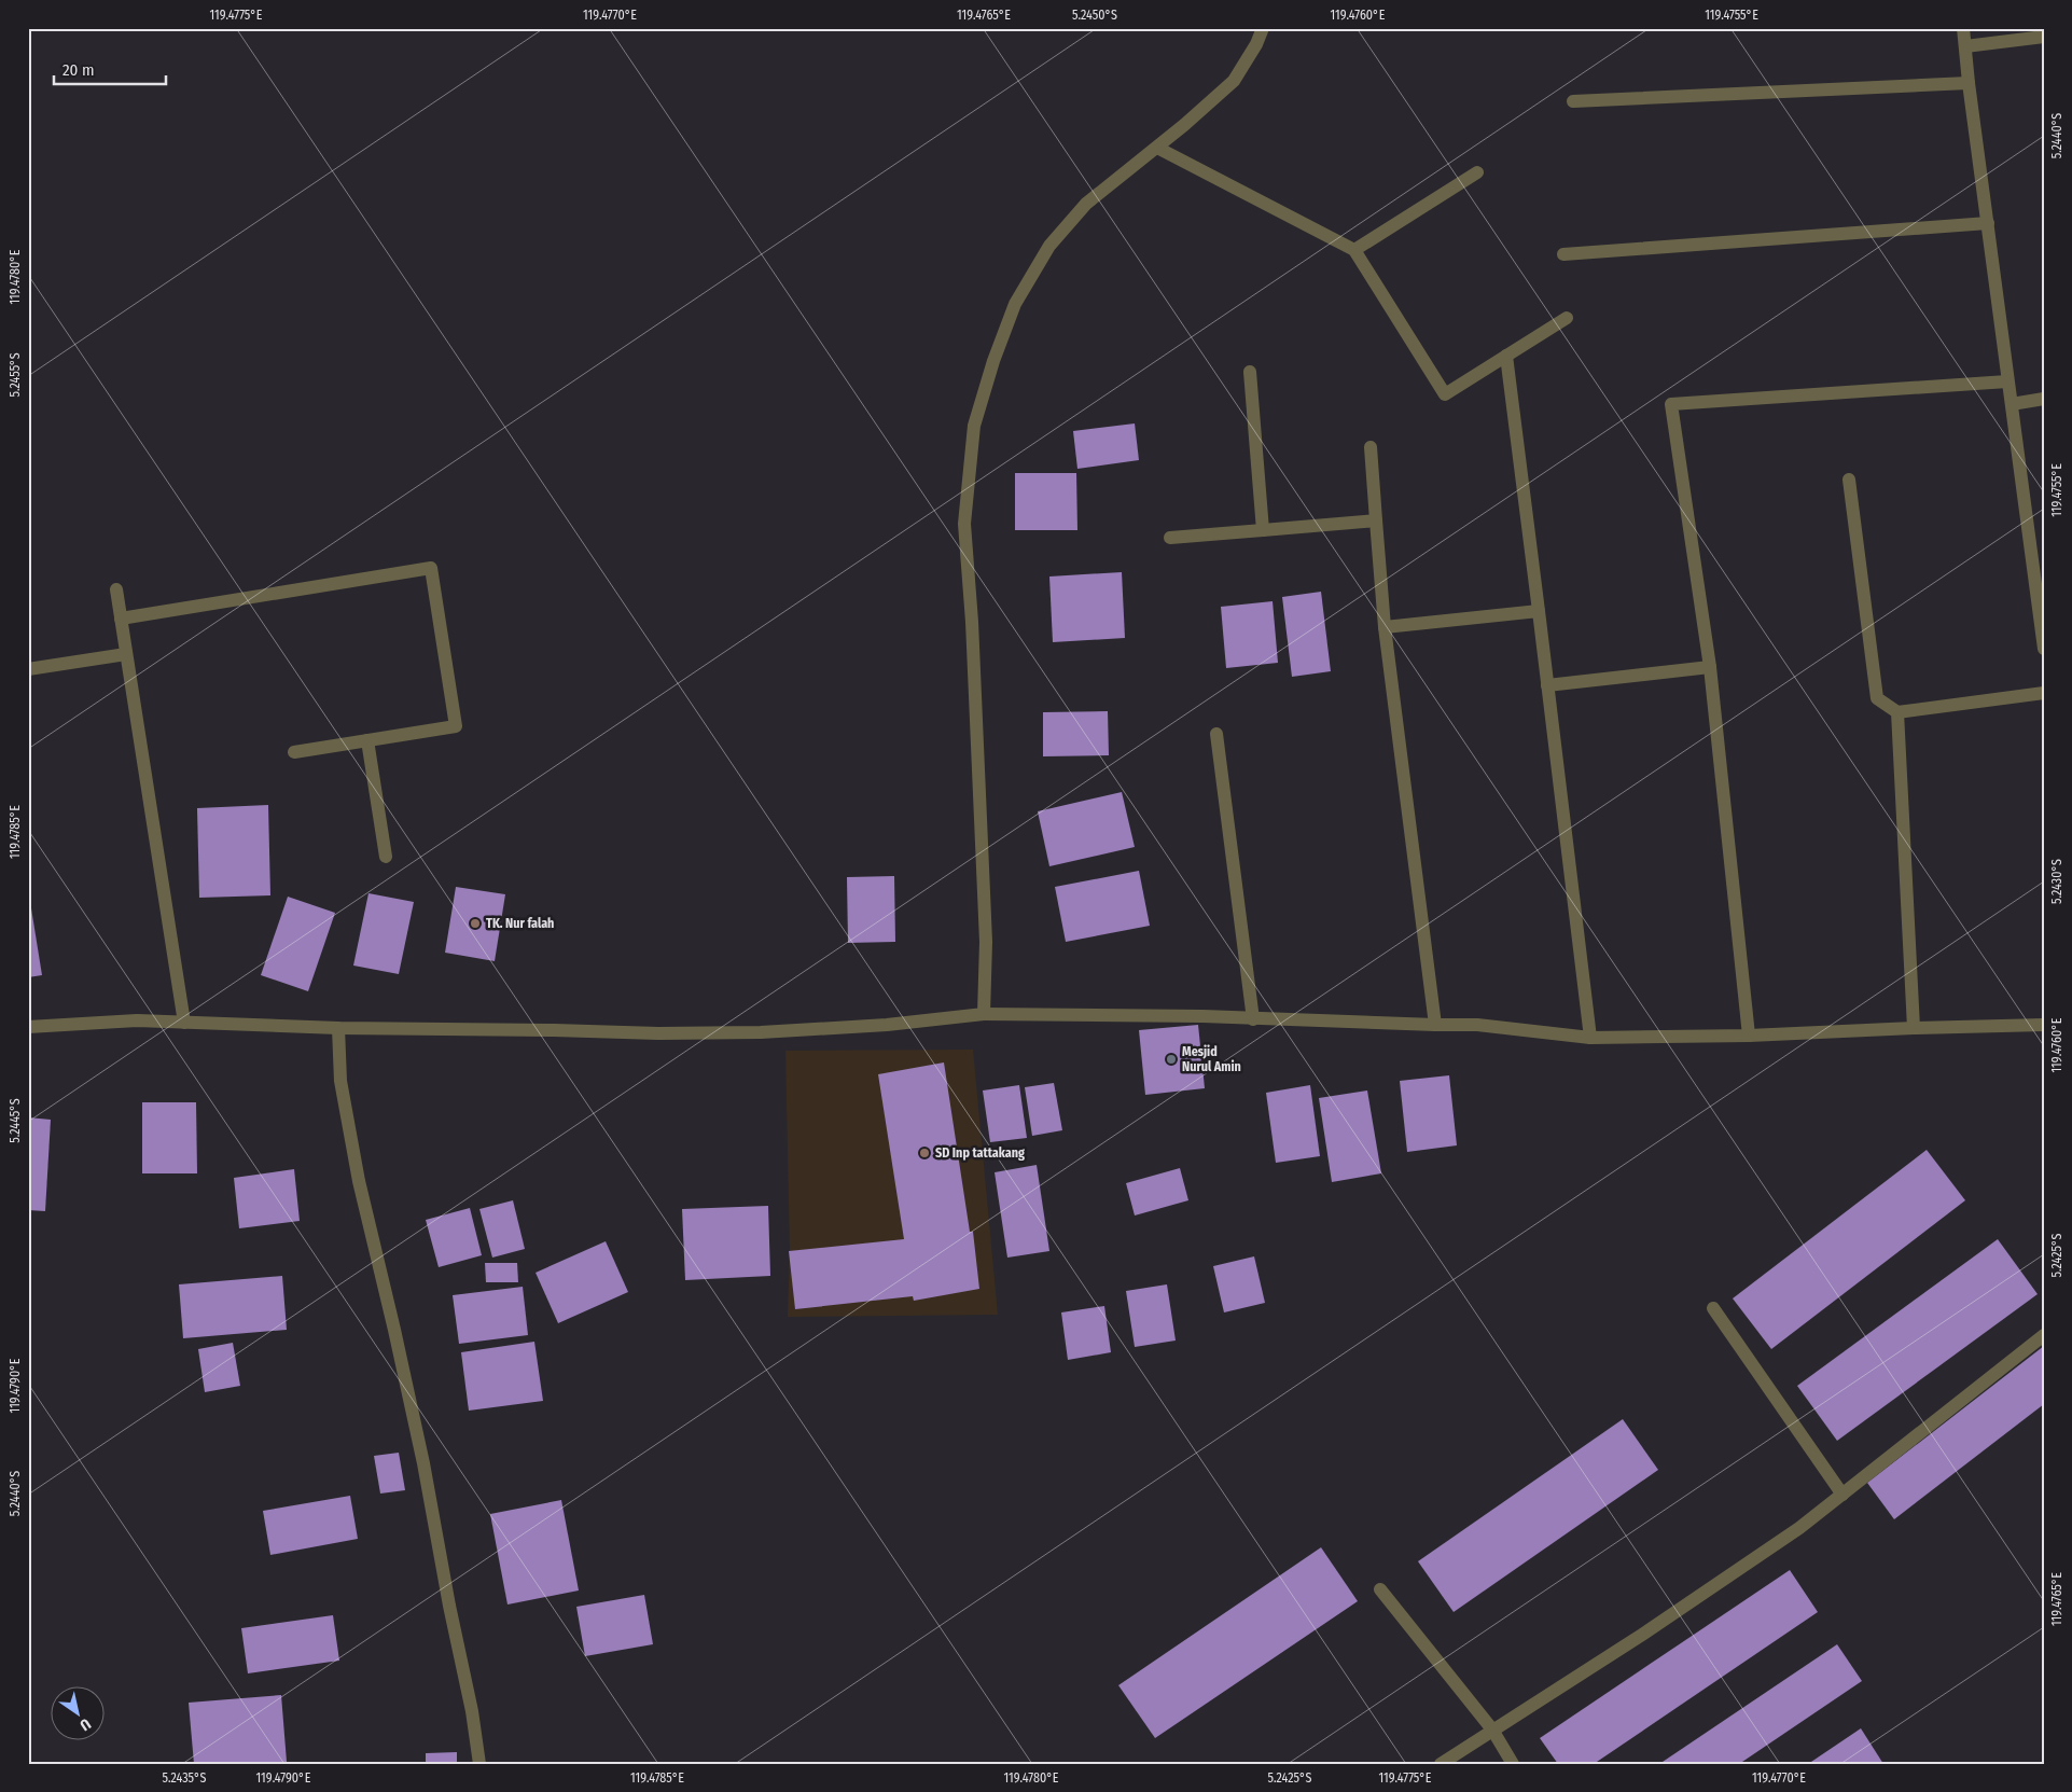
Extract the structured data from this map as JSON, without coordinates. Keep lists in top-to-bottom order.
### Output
{
  "places": ["TK. Nur falah", "Mesjid Nurul Amin", "SD Inp tattakang"],
  "scale_bar": "20 m",
  "north": "bottom right",
  "coordinates": [
    "119.4775°E",
    "119.4770°E",
    "119.4765°E",
    "5.2450°S",
    "119.4760°E",
    "119.4755°E",
    "5.2440°S",
    "119.4780°E",
    "5.2455°S",
    "119.4785°E",
    "5.2430°S",
    "5.2445°S",
    "5.2425°S",
    "119.4790°E",
    "5.2435°S"
  ]
}
